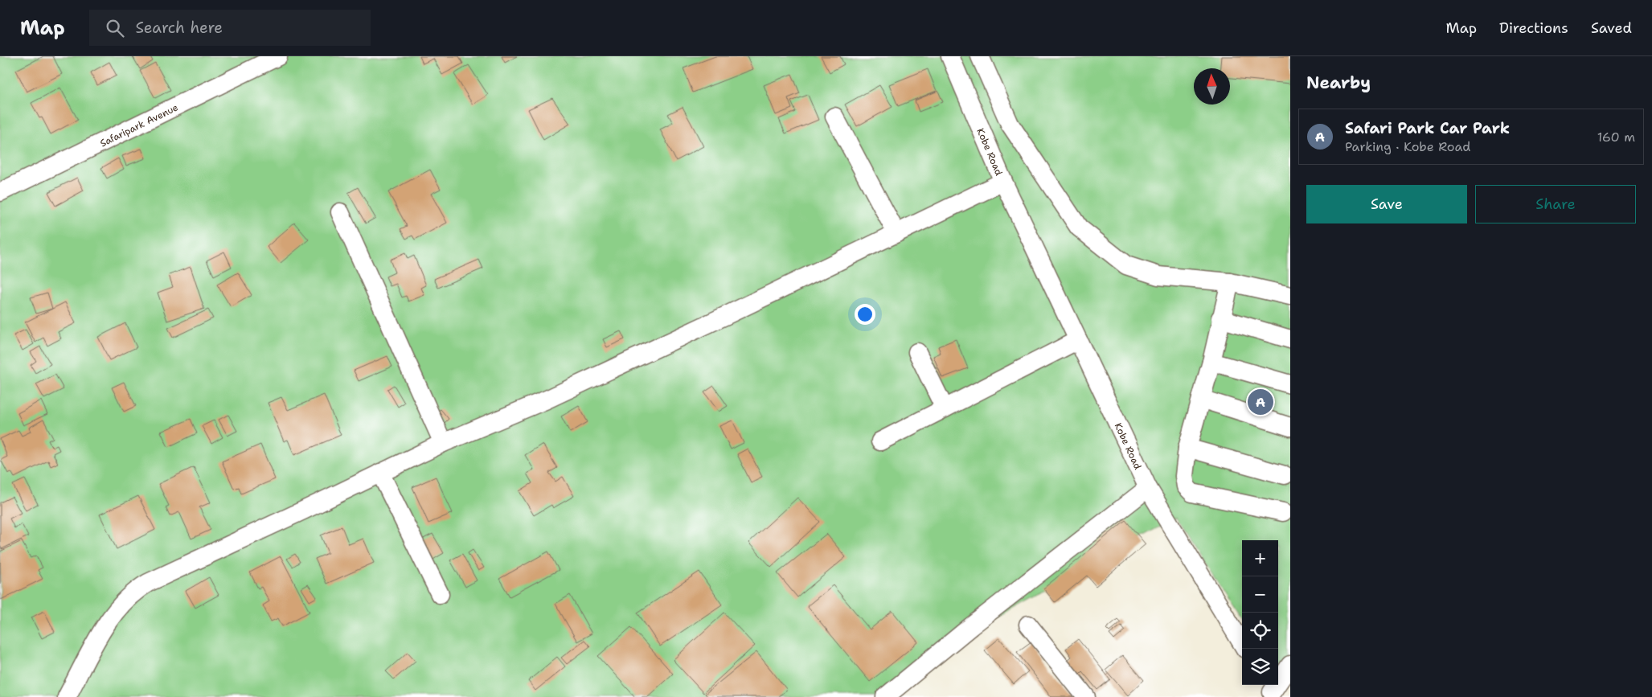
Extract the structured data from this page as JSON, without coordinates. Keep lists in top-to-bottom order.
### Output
{
  "streets": {
    "street": ["Safaripark Avenue", "Kobe Road"]
  },
  "north": "top",
  "page": {
    "header": "Map",
    "search": "Search here",
    "nav": ["Map", "Directions", "Saved"],
    "heading": "Nearby",
    "list": [
      {
        "mark": "A",
        "name": "Safari Park Car Park",
        "note": "Parking · Kobe Road",
        "value": "160 m"
      }
    ],
    "buttons": ["Save", "Share"],
    "pins": "A",
    "map_buttons": ["+", "−"]
  }
}
